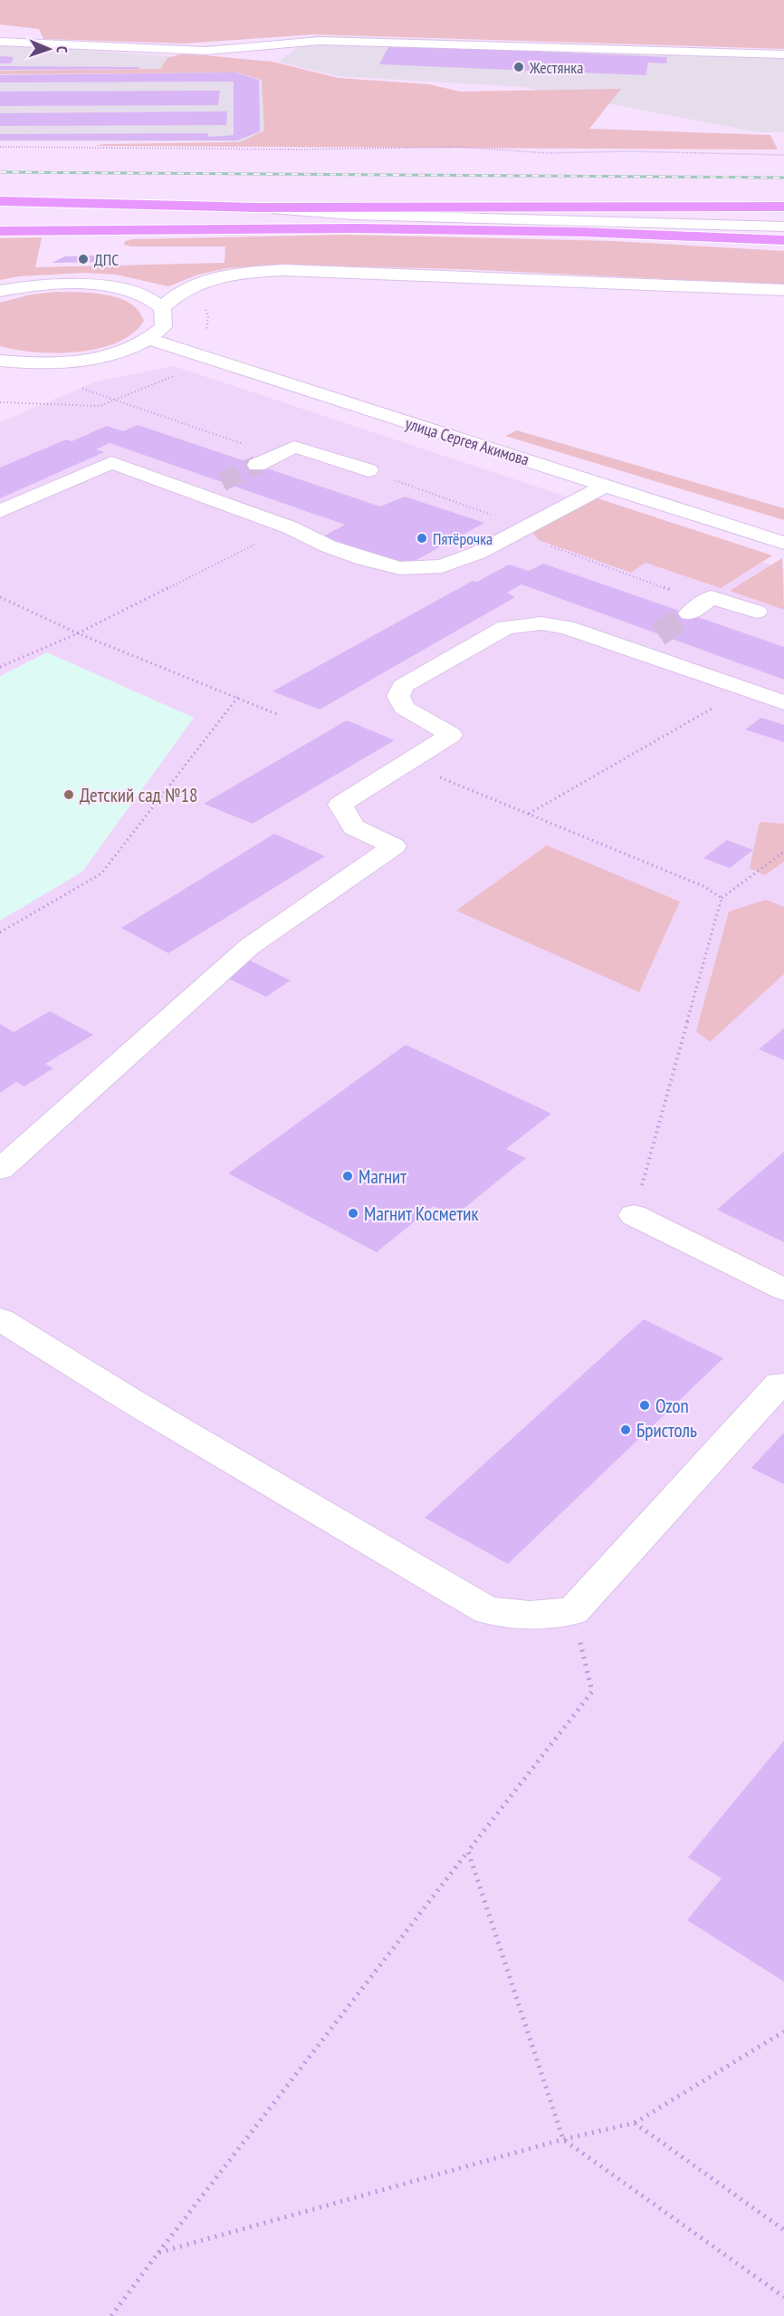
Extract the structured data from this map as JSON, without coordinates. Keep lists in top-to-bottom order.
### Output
{
  "streets": {
    "street": ["улица Сергея Акимова"]
  },
  "places": [
    "Жестянка",
    "ДПС",
    "Пятёрочка",
    "Детский сад №18",
    "Магнит",
    "Магнит Косметик",
    "Ozon",
    "Бристоль"
  ],
  "north": "right"
}
